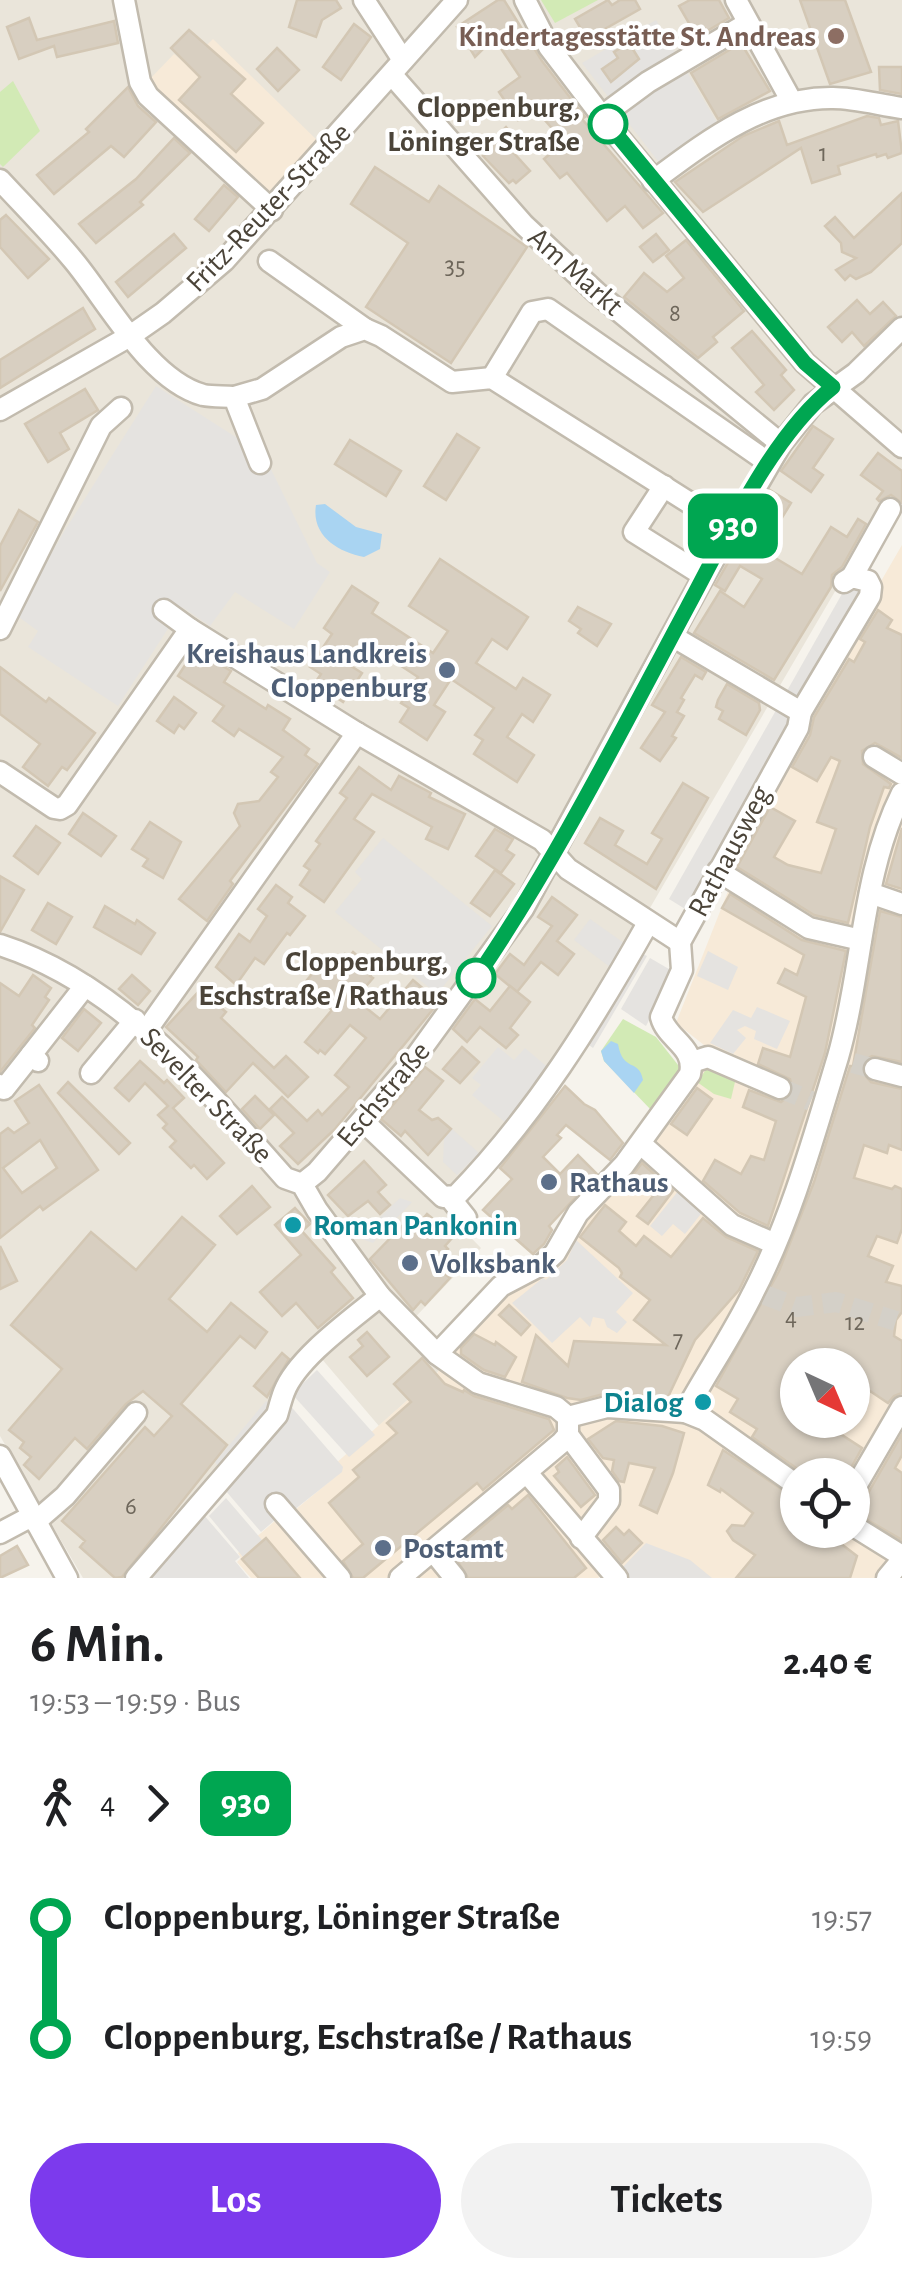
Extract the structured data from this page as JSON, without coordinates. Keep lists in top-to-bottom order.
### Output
{
  "streets": {
    "street": [
      "Fritz-Reuter-Straße",
      "Am Markt",
      "Rathausweg",
      "Eschstraße",
      "Sevelter Straße"
    ]
  },
  "crossings": [
    ["Fritz-Reuter-Straße", "Am Markt"],
    ["Am Markt", "Eschstraße"],
    ["Eschstraße", "Sevelter Straße"]
  ],
  "places": [
    "Kindertagesstätte St. Andreas",
    "Cloppenburg, Löninger Straße",
    "Kreishaus Landkreis Cloppenburg",
    "Cloppenburg, Eschstraße / Rathaus",
    "Rathaus",
    "Roman Pankonin",
    "Volksbank",
    "Dialog",
    "Postamt"
  ],
  "lines": ["bus line 930"],
  "house_numbers": [
    "1",
    "35",
    "8",
    "4",
    "12",
    "7",
    "6"
  ],
  "north": "bottom right",
  "page": {
    "on_map": "930",
    "heading": ["6 Min.", "19:53 – 19:59 · Bus", "2.40 €"],
    "legs": ["4", "930"],
    "list": [
      {
        "name": "Cloppenburg, Löninger Straße",
        "value": "19:57"
      },
      {
        "name": "Cloppenburg, Eschstraße / Rathaus",
        "value": "19:59"
      }
    ],
    "buttons": ["Los", "Tickets"]
  }
}
